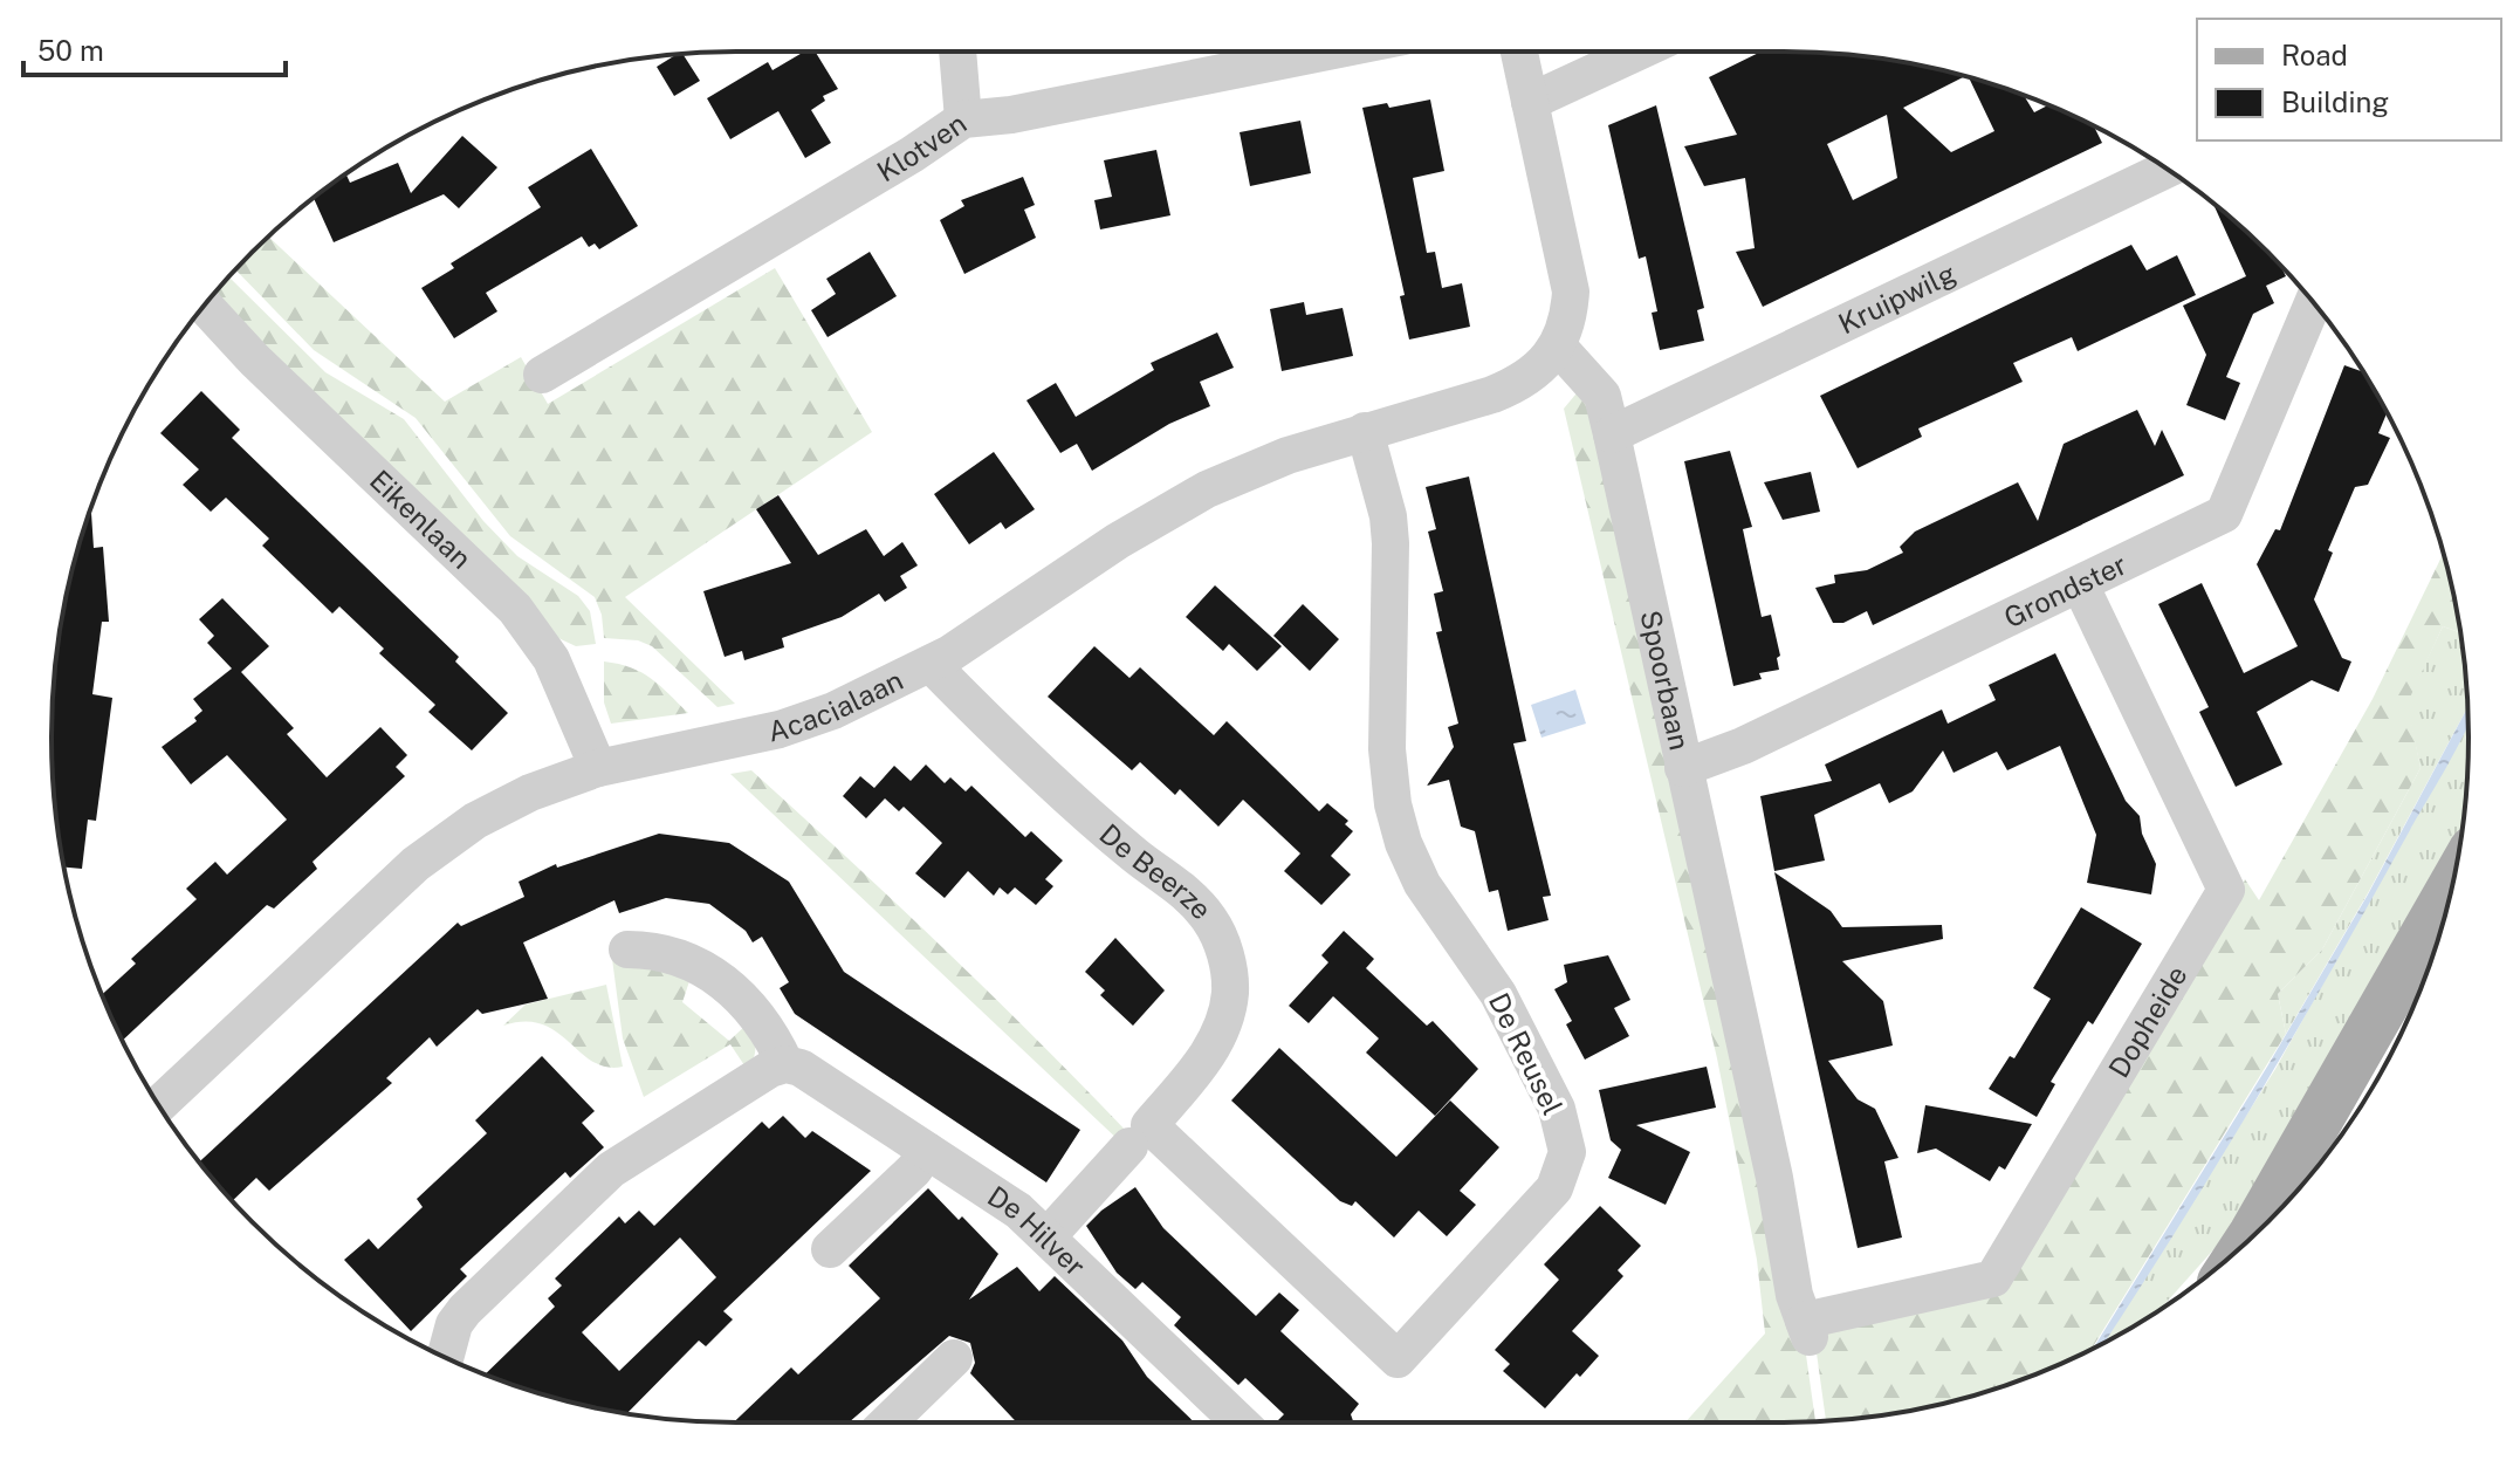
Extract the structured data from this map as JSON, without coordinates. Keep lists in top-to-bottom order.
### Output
{
  "streets": {
    "street": [
      "Klotven",
      "Kruipwilg",
      "Eikenlaan",
      "Grondster",
      "Spoorbaan",
      "Acacialaan",
      "De Beerze",
      "Dopheide",
      "De Reusel",
      "De Hilver"
    ]
  },
  "crossings": [
    ["Kruipwilg", "Spoorbaan"],
    ["Eikenlaan", "Acacialaan"],
    ["Grondster", "Spoorbaan"],
    ["Grondster", "Dopheide"],
    ["Spoorbaan", "Acacialaan"],
    ["Spoorbaan", "Dopheide"],
    ["Acacialaan", "De Beerze"],
    ["Acacialaan", "De Reusel"],
    ["De Beerze", "De Reusel"],
    ["De Beerze", "De Hilver"]
  ],
  "legend": ["Road", "Building"],
  "scale_bar": "50 m"
}
